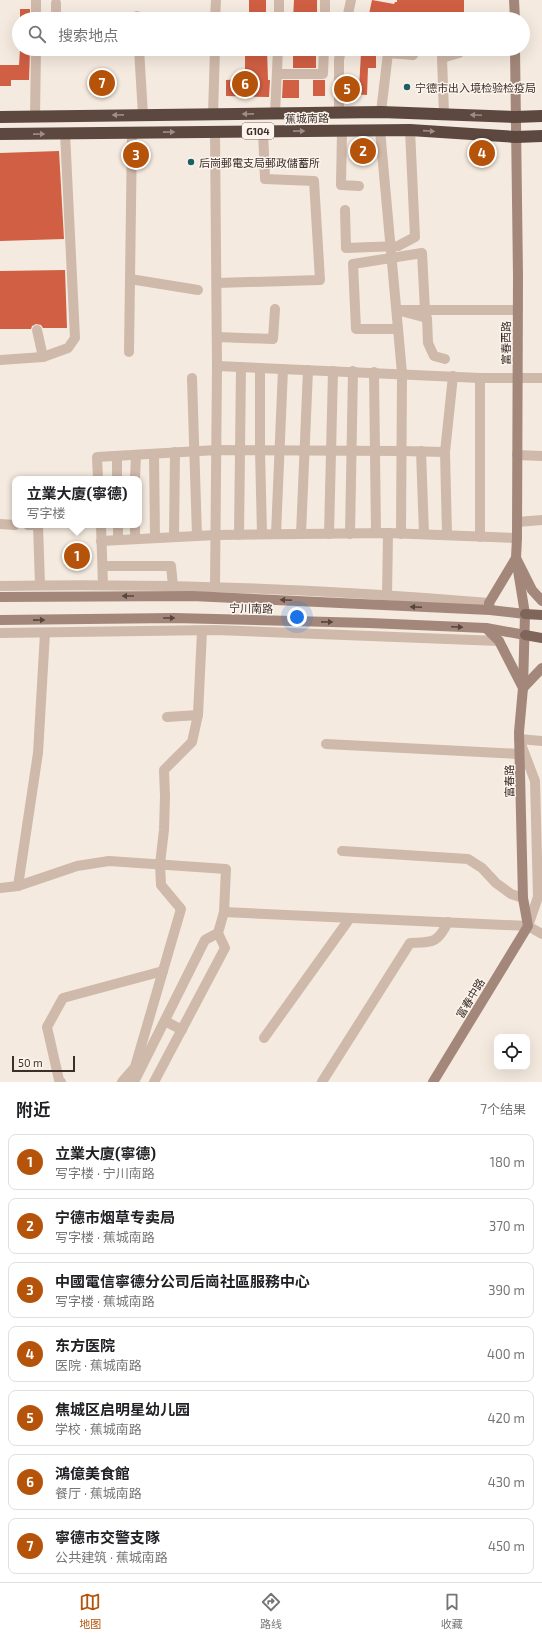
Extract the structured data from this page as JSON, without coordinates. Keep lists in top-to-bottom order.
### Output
{
  "streets": {
    "highway": ["蕉城南路", "G104"],
    "main road": [
      "富春西路",
      "宁川南路",
      "富春路",
      "富春中路"
    ]
  },
  "crossings": [
    ["蕉城南路", "富春西路"],
    ["富春西路", "宁川南路"],
    ["富春西路", "富春路"],
    ["宁川南路", "富春路"],
    ["富春路", "富春中路"]
  ],
  "places": ["宁德市出入境检验检疫局", "后崗郵電支局郵政儲蓄所"],
  "scale_bar": "50 m",
  "page": {
    "search": "搜索地点",
    "pins": [
      "7",
      "6",
      "5",
      "2",
      "4",
      "3",
      "1"
    ],
    "popup": ["立業大廈(寧德)", "写字楼"],
    "scale": "50 m",
    "heading": ["附近", "7个结果"],
    "list": [
      {
        "mark": "1",
        "name": "立業大廈(寧德)",
        "note": "写字楼 · 宁川南路",
        "value": "180 m"
      },
      {
        "mark": "2",
        "name": "宁德市烟草专卖局",
        "note": "写字楼 · 蕉城南路",
        "value": "370 m"
      },
      {
        "mark": "3",
        "name": "中國電信寧德分公司后崗社區服務中心",
        "note": "写字楼 · 蕉城南路",
        "value": "390 m"
      },
      {
        "mark": "4",
        "name": "东方医院",
        "note": "医院 · 蕉城南路",
        "value": "400 m"
      },
      {
        "mark": "5",
        "name": "焦城区启明星幼儿园",
        "note": "学校 · 蕉城南路",
        "value": "420 m"
      },
      {
        "mark": "6",
        "name": "鴻億美食館",
        "note": "餐厅 · 蕉城南路",
        "value": "430 m"
      },
      {
        "mark": "7",
        "name": "寧德市交警支隊",
        "note": "公共建筑 · 蕉城南路",
        "value": "450 m"
      }
    ],
    "nav": ["地图", "路线", "收藏"]
  }
}
